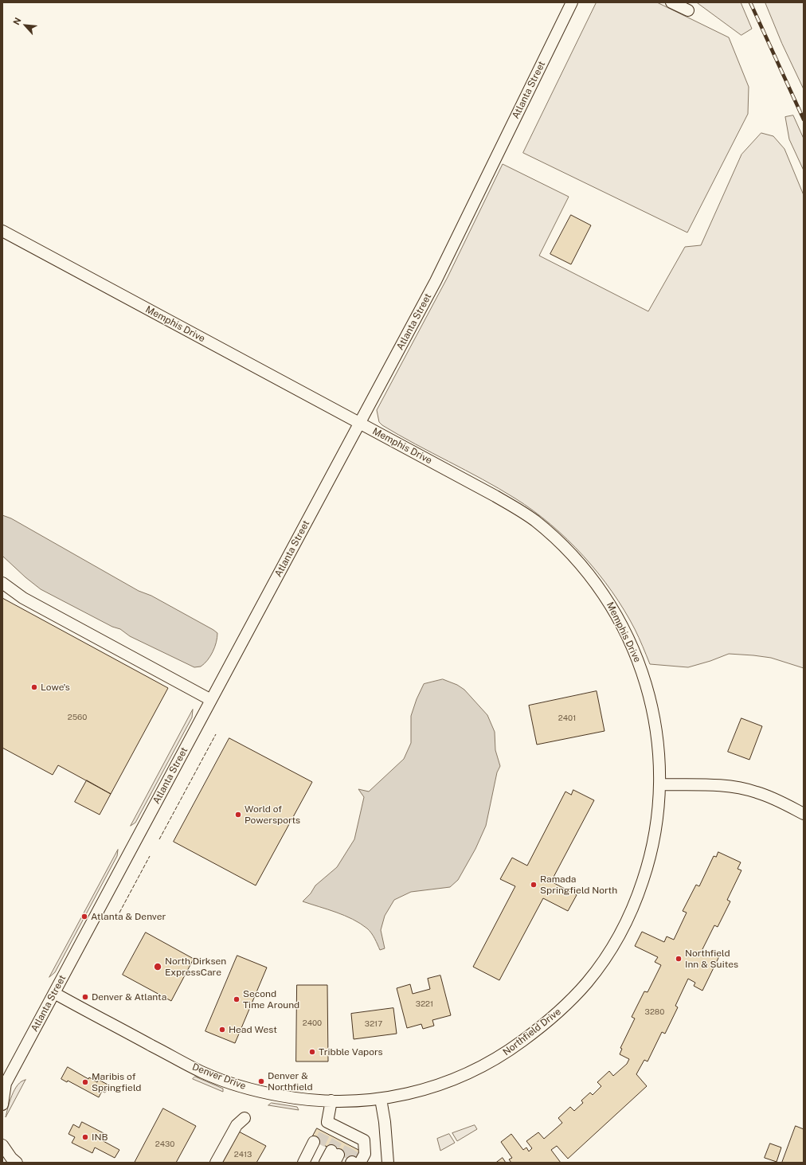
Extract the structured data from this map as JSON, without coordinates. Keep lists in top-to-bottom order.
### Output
{
  "streets": {
    "street": [
      "Atlanta Street",
      "Memphis Drive",
      "Northfield Drive",
      "Denver Drive"
    ]
  },
  "crossings": [
    ["Atlanta Street", "Memphis Drive"],
    ["Atlanta Street", "Denver Drive"],
    ["Memphis Drive", "Northfield Drive"],
    ["Northfield Drive", "Denver Drive"]
  ],
  "places": [
    "Lowe's",
    "World of Powersports",
    "Ramada Springfield North",
    "Atlanta & Denver",
    "Northfield Inn & Suites",
    "North Dirksen ExpressCare",
    "Denver & Atlanta",
    "Second Time Around",
    "Head West",
    "Tribble Vapors",
    "Denver & Northfield",
    "Maribis of Springfield",
    "INB"
  ],
  "house_numbers": [
    "2560",
    "2401",
    "3221",
    "3280",
    "2400",
    "3217",
    "2430",
    "2413"
  ],
  "north": "top left"
}
